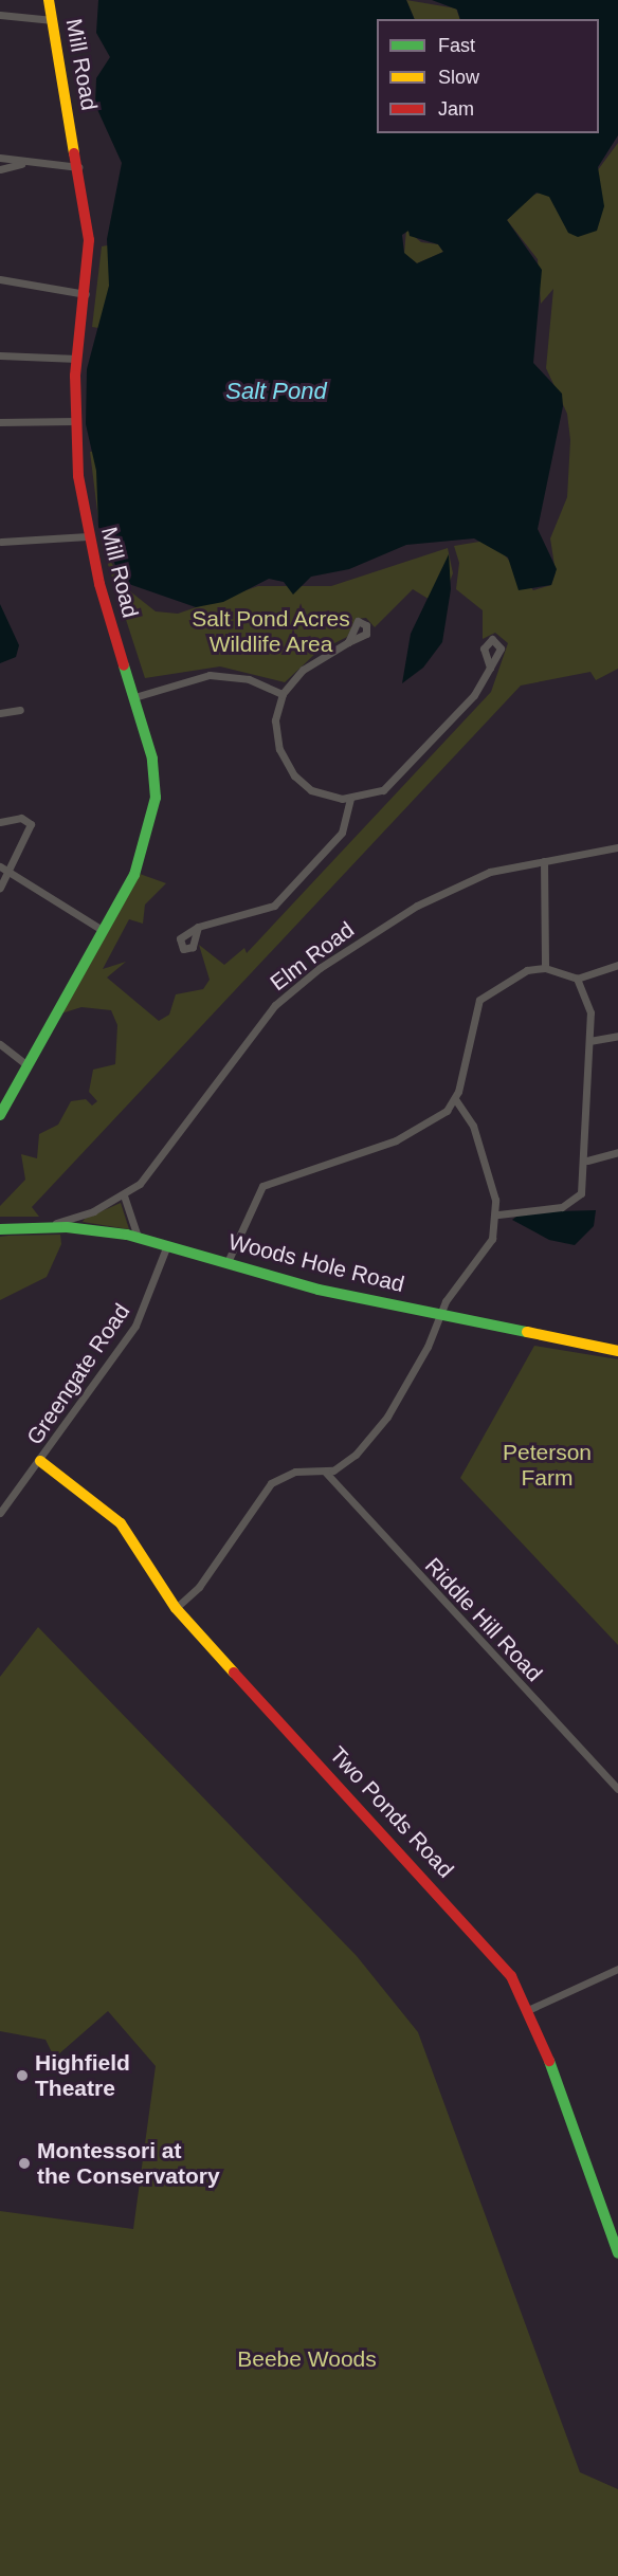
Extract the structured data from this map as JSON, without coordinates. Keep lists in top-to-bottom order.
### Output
{
  "streets": {
    "main road": ["Mill Road", "Woods Hole Road", "Two Ponds Road"],
    "street": ["Elm Road", "Greengate Road", "Riddle Hill Road"]
  },
  "crossings": [
    ["Elm Road", "Woods Hole Road"],
    ["Woods Hole Road", "Greengate Road"],
    ["Greengate Road", "Two Ponds Road"]
  ],
  "water": ["Salt Pond"],
  "parks": ["Salt Pond Acres Wildlife Area", "Peterson Farm", "Beebe Woods"],
  "places": ["Highfield Theatre", "Montessori at the Conservatory"],
  "legend": ["Fast", "Slow", "Jam"]
}
